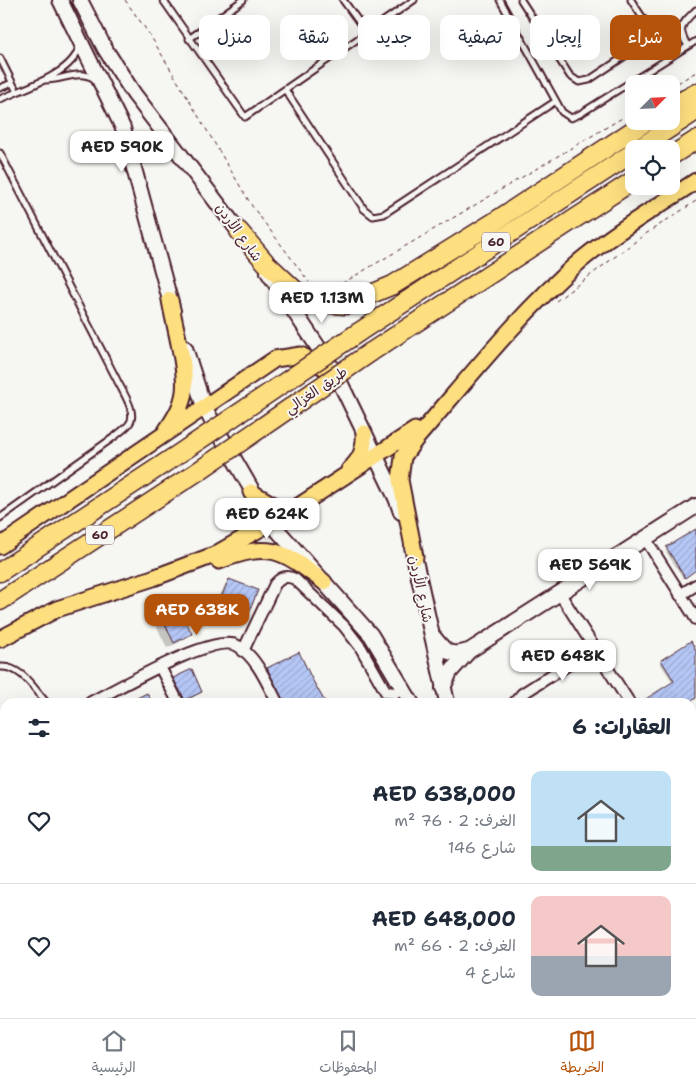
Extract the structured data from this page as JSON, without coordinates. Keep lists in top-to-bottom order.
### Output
{
  "streets": {
    "highway": ["60", "طريق الغزالي"],
    "main road": ["شارع الأردن"]
  },
  "north": "top right",
  "page": {
    "chip": [
      "شراء",
      "إيجار",
      "تصفية",
      "جديد",
      "شقة",
      "منزل"
    ],
    "price": [
      "AED 590K",
      "AED 1.13M",
      "AED 624K",
      "AED 569K",
      "AED 638K",
      "AED 648K"
    ],
    "heading": "العقارات: 6",
    "list": [
      {
        "name": "AED 638,000",
        "note": "الغرف: 2 · 76 m² · شارع 146"
      },
      {
        "name": "AED 648,000",
        "note": "الغرف: 2 · 66 m² · شارع 4"
      }
    ],
    "tabs": ["الخريطة", "المحفوظات", "الرئيسية"]
  }
}
